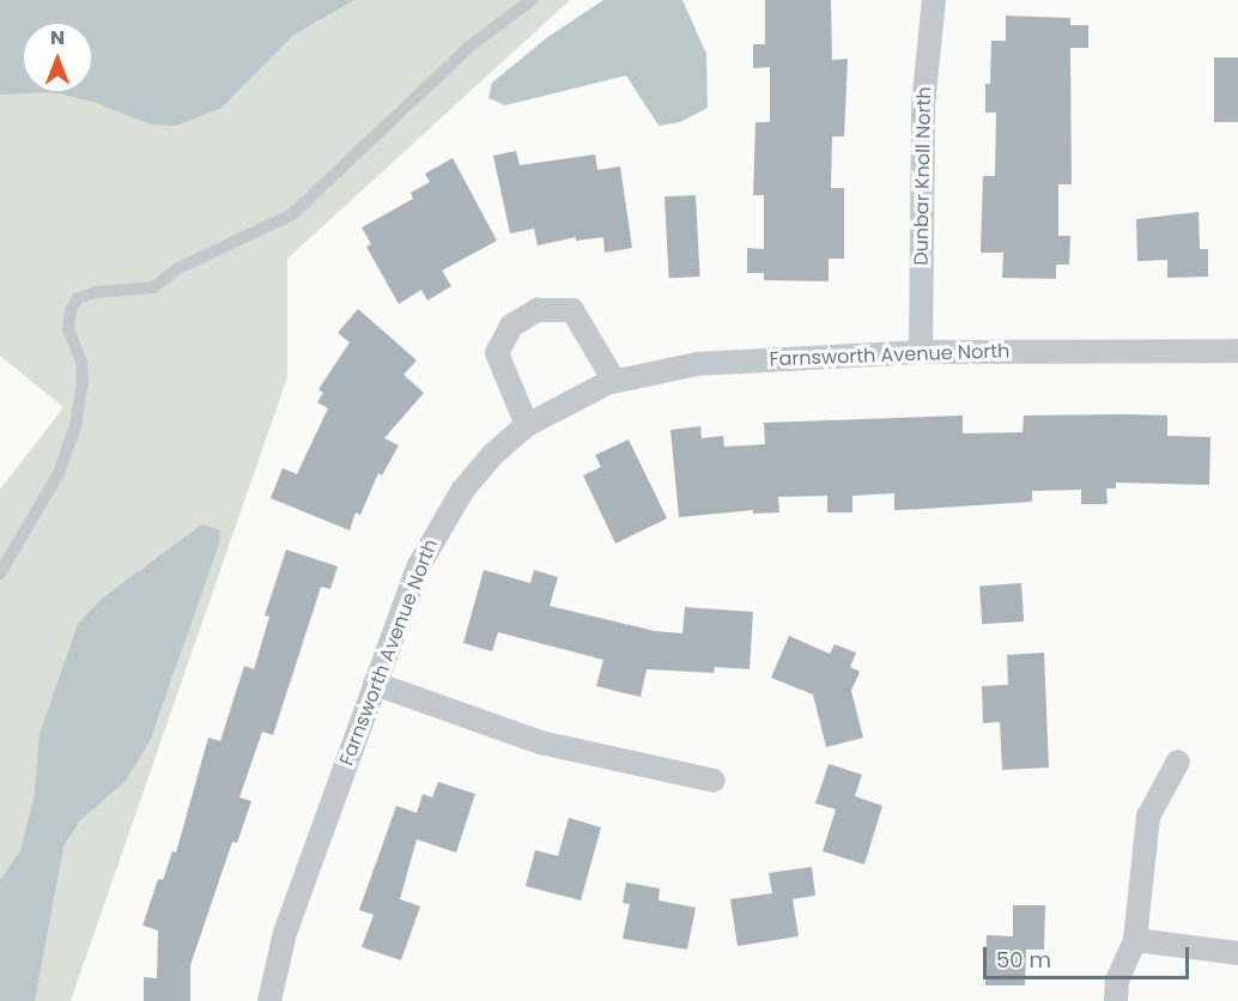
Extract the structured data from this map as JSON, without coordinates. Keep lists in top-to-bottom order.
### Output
{
  "streets": {
    "street": ["Dunbar Knoll North", "Farnsworth Avenue North"]
  },
  "crossings": [
    ["Dunbar Knoll North", "Farnsworth Avenue North"]
  ],
  "scale_bar": "50 m",
  "north": "top"
}
